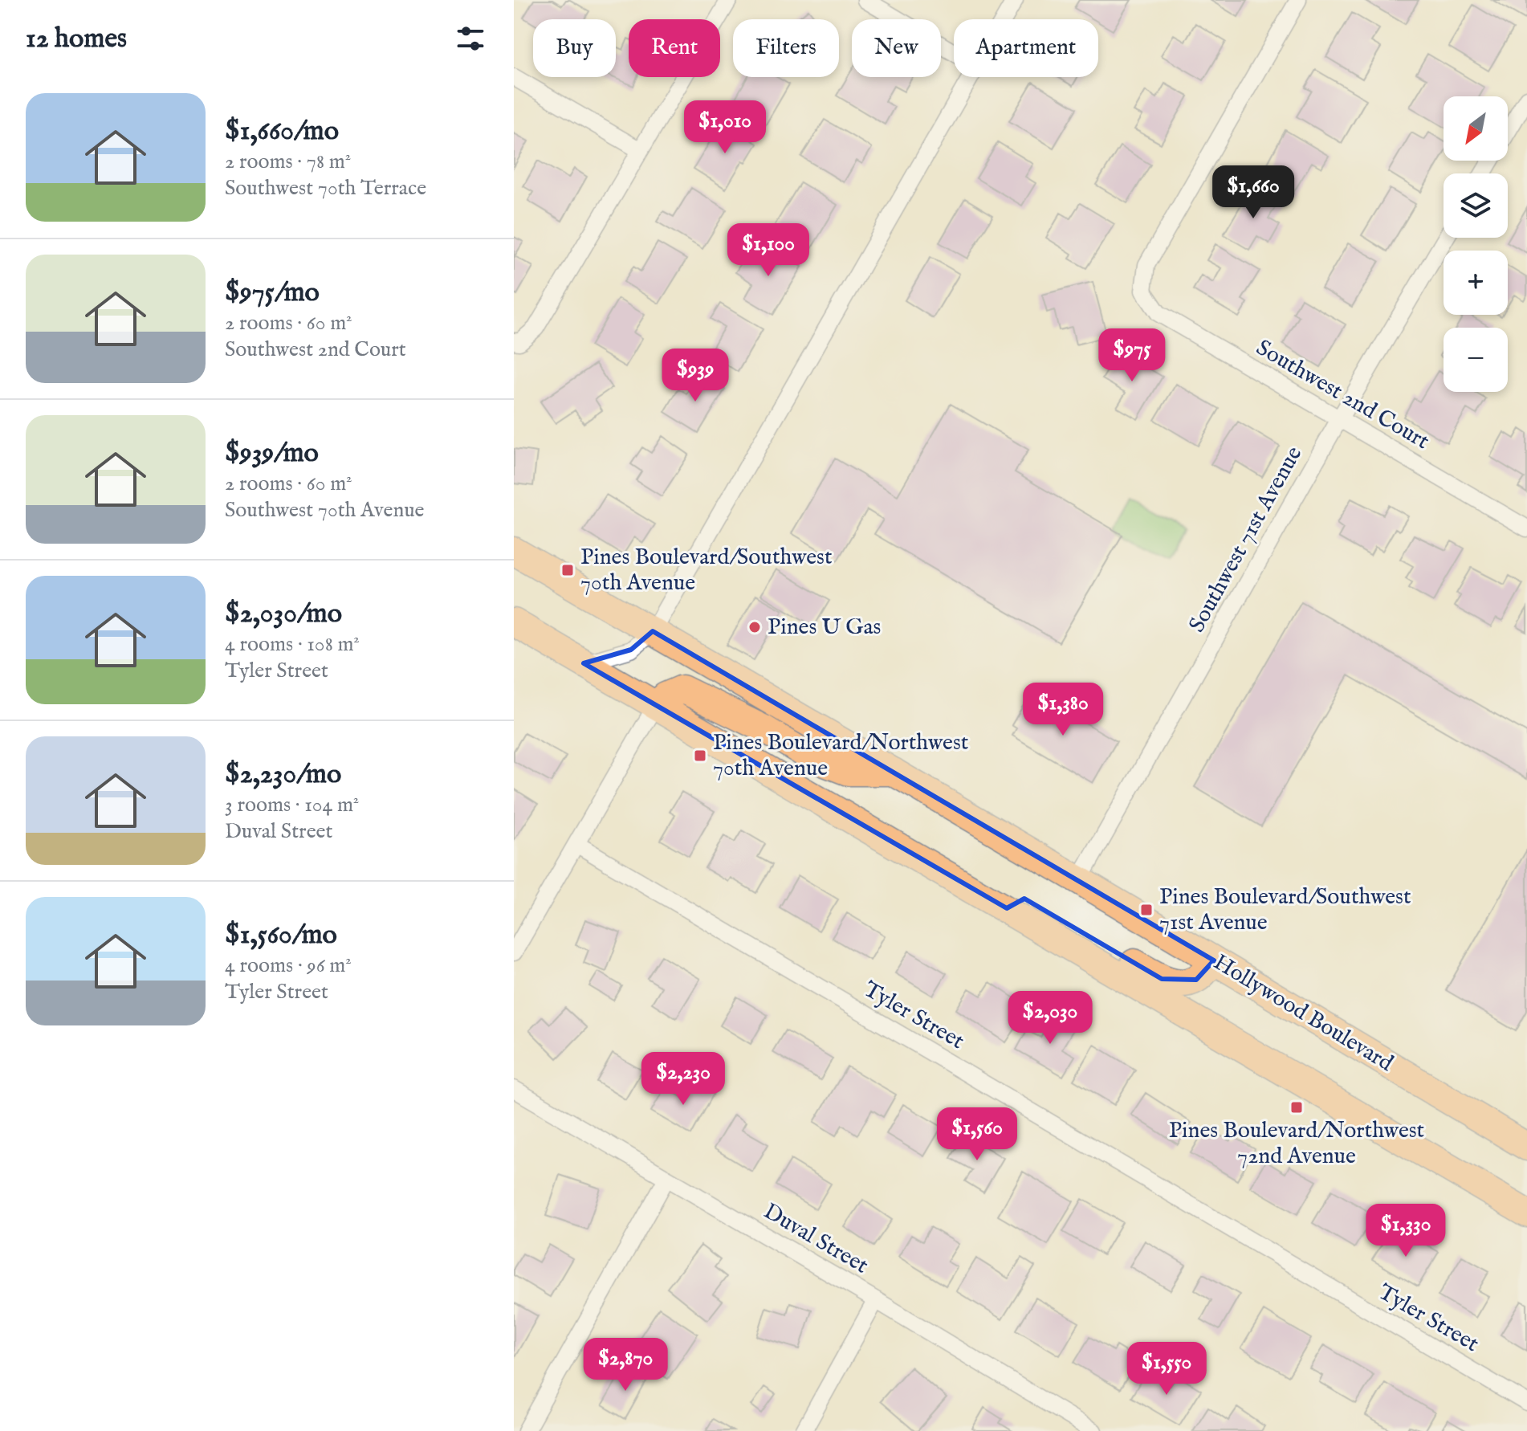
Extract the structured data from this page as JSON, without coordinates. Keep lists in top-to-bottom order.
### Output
{
  "streets": {
    "highway": ["Hollywood Boulevard"],
    "street": [
      "Southwest 2nd Court",
      "Southwest 71st Avenue",
      "Tyler Street",
      "Duval Street"
    ]
  },
  "crossings": [
    ["Southwest 2nd Court", "Southwest 71st Avenue"],
    ["Southwest 71st Avenue", "Hollywood Boulevard"]
  ],
  "places": {
    "transit": [
      "Pines Boulevard/Southwest 70th Avenue",
      "Pines Boulevard/Northwest 70th Avenue",
      "Pines Boulevard/Southwest 71st Avenue",
      "Pines Boulevard/Northwest 72nd Avenue"
    ],
    "other": ["Pines U Gas"]
  },
  "north": "bottom left",
  "page": {
    "heading": "12 homes",
    "chip": [
      "Buy",
      "Rent",
      "Filters",
      "New",
      "Apartment"
    ],
    "list": [
      {
        "name": "$1,660/mo",
        "note": "2 rooms · 78 m² · Southwest 70th Terrace"
      },
      {
        "name": "$975/mo",
        "note": "2 rooms · 60 m² · Southwest 2nd Court"
      },
      {
        "name": "$939/mo",
        "note": "2 rooms · 60 m² · Southwest 70th Avenue"
      },
      {
        "name": "$2,030/mo",
        "note": "4 rooms · 108 m² · Tyler Street"
      },
      {
        "name": "$2,230/mo",
        "note": "3 rooms · 104 m² · Duval Street"
      },
      {
        "name": "$1,560/mo",
        "note": "4 rooms · 96 m² · Tyler Street"
      }
    ],
    "map_buttons": ["+", "−"],
    "price": [
      "$1,010",
      "$1,660",
      "$1,100",
      "$975",
      "$939",
      "$1,380",
      "$2,030",
      "$2,230",
      "$1,560",
      "$1,330",
      "$2,870",
      "$1,550"
    ]
  }
}
